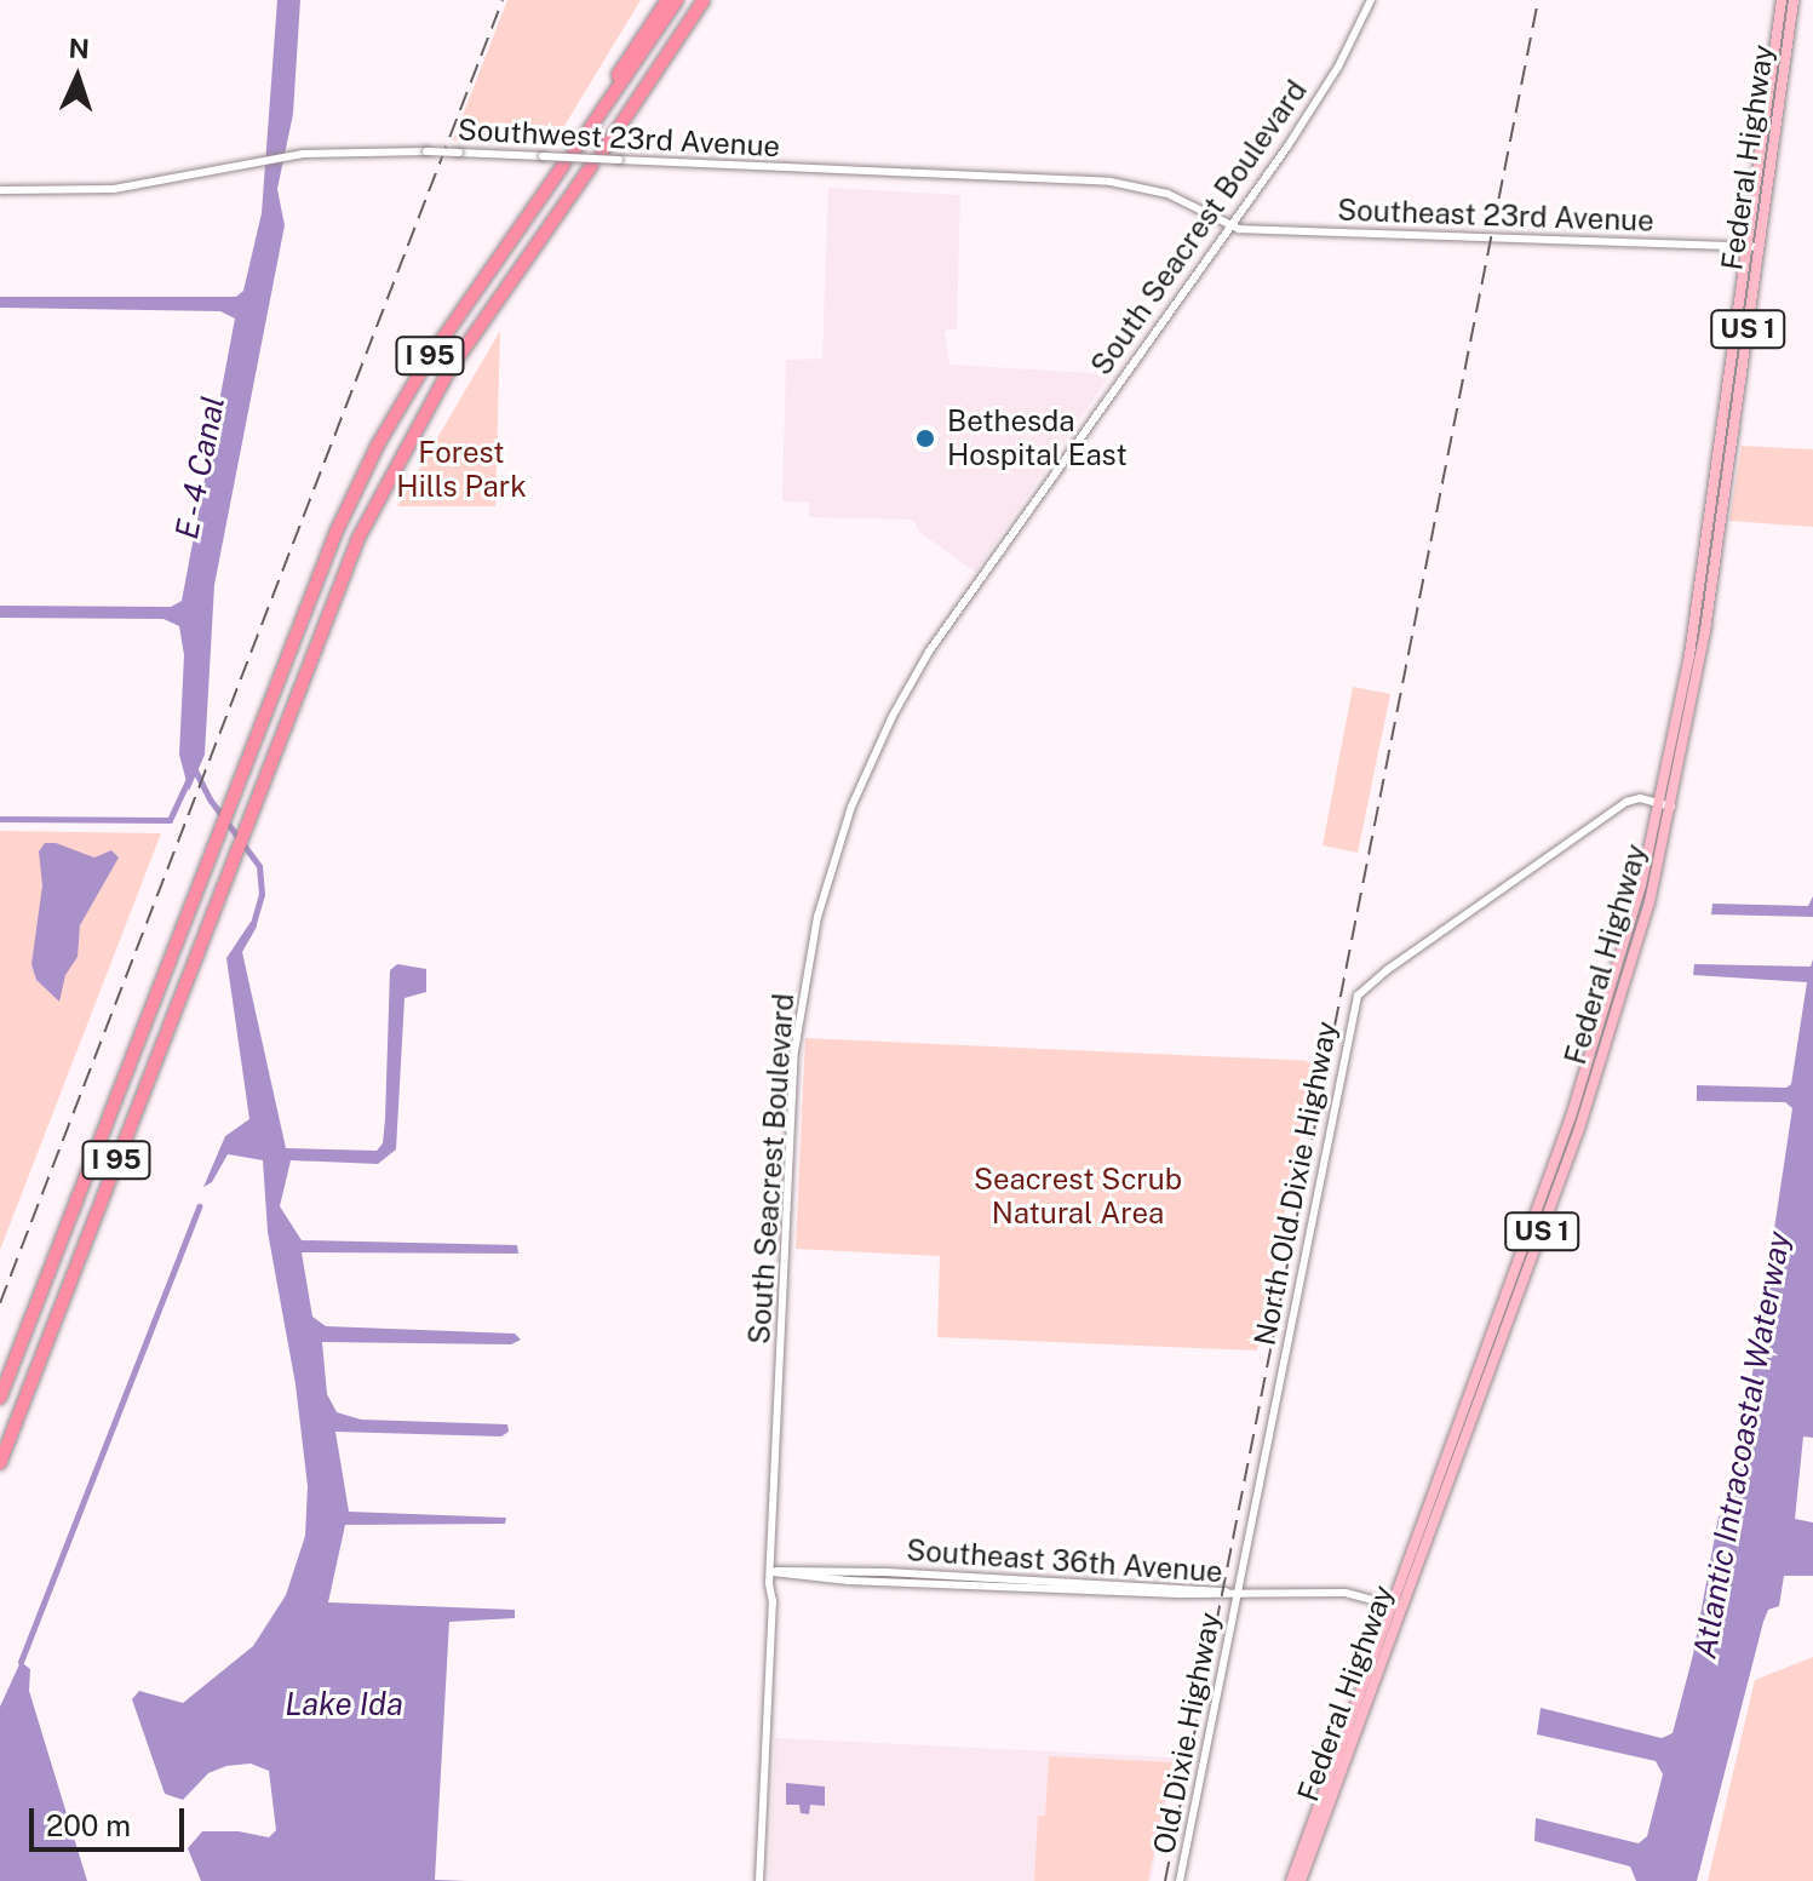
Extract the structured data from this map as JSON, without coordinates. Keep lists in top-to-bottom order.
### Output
{
  "streets": {
    "highway": ["I 95"],
    "main road": ["Federal Highway", "US 1"],
    "street": [
      "Southwest 23rd Avenue",
      "Southeast 23rd Avenue",
      "South Seacrest Boulevard",
      "North Old Dixie Highway",
      "Southeast 36th Avenue",
      "Old Dixie Highway"
    ]
  },
  "crossings": [
    ["Southwest 23rd Avenue", "Southeast 23rd Avenue"],
    ["Southwest 23rd Avenue", "South Seacrest Boulevard"],
    ["Federal Highway", "Southeast 23rd Avenue"],
    ["Federal Highway", "North Old Dixie Highway"],
    ["Federal Highway", "Southeast 36th Avenue"],
    ["Southeast 23rd Avenue", "South Seacrest Boulevard"],
    ["South Seacrest Boulevard", "Southeast 36th Avenue"],
    ["North Old Dixie Highway", "Southeast 36th Avenue"],
    ["North Old Dixie Highway", "Old Dixie Highway"],
    ["Southeast 36th Avenue", "Old Dixie Highway"]
  ],
  "water": ["E - 4 Canal", "Atlantic Intracoastal Waterway", "Lake Ida"],
  "parks": ["Forest Hills Park", "Seacrest Scrub Natural Area"],
  "places": ["Bethesda Hospital East"],
  "scale_bar": "200 m",
  "north": "top"
}
